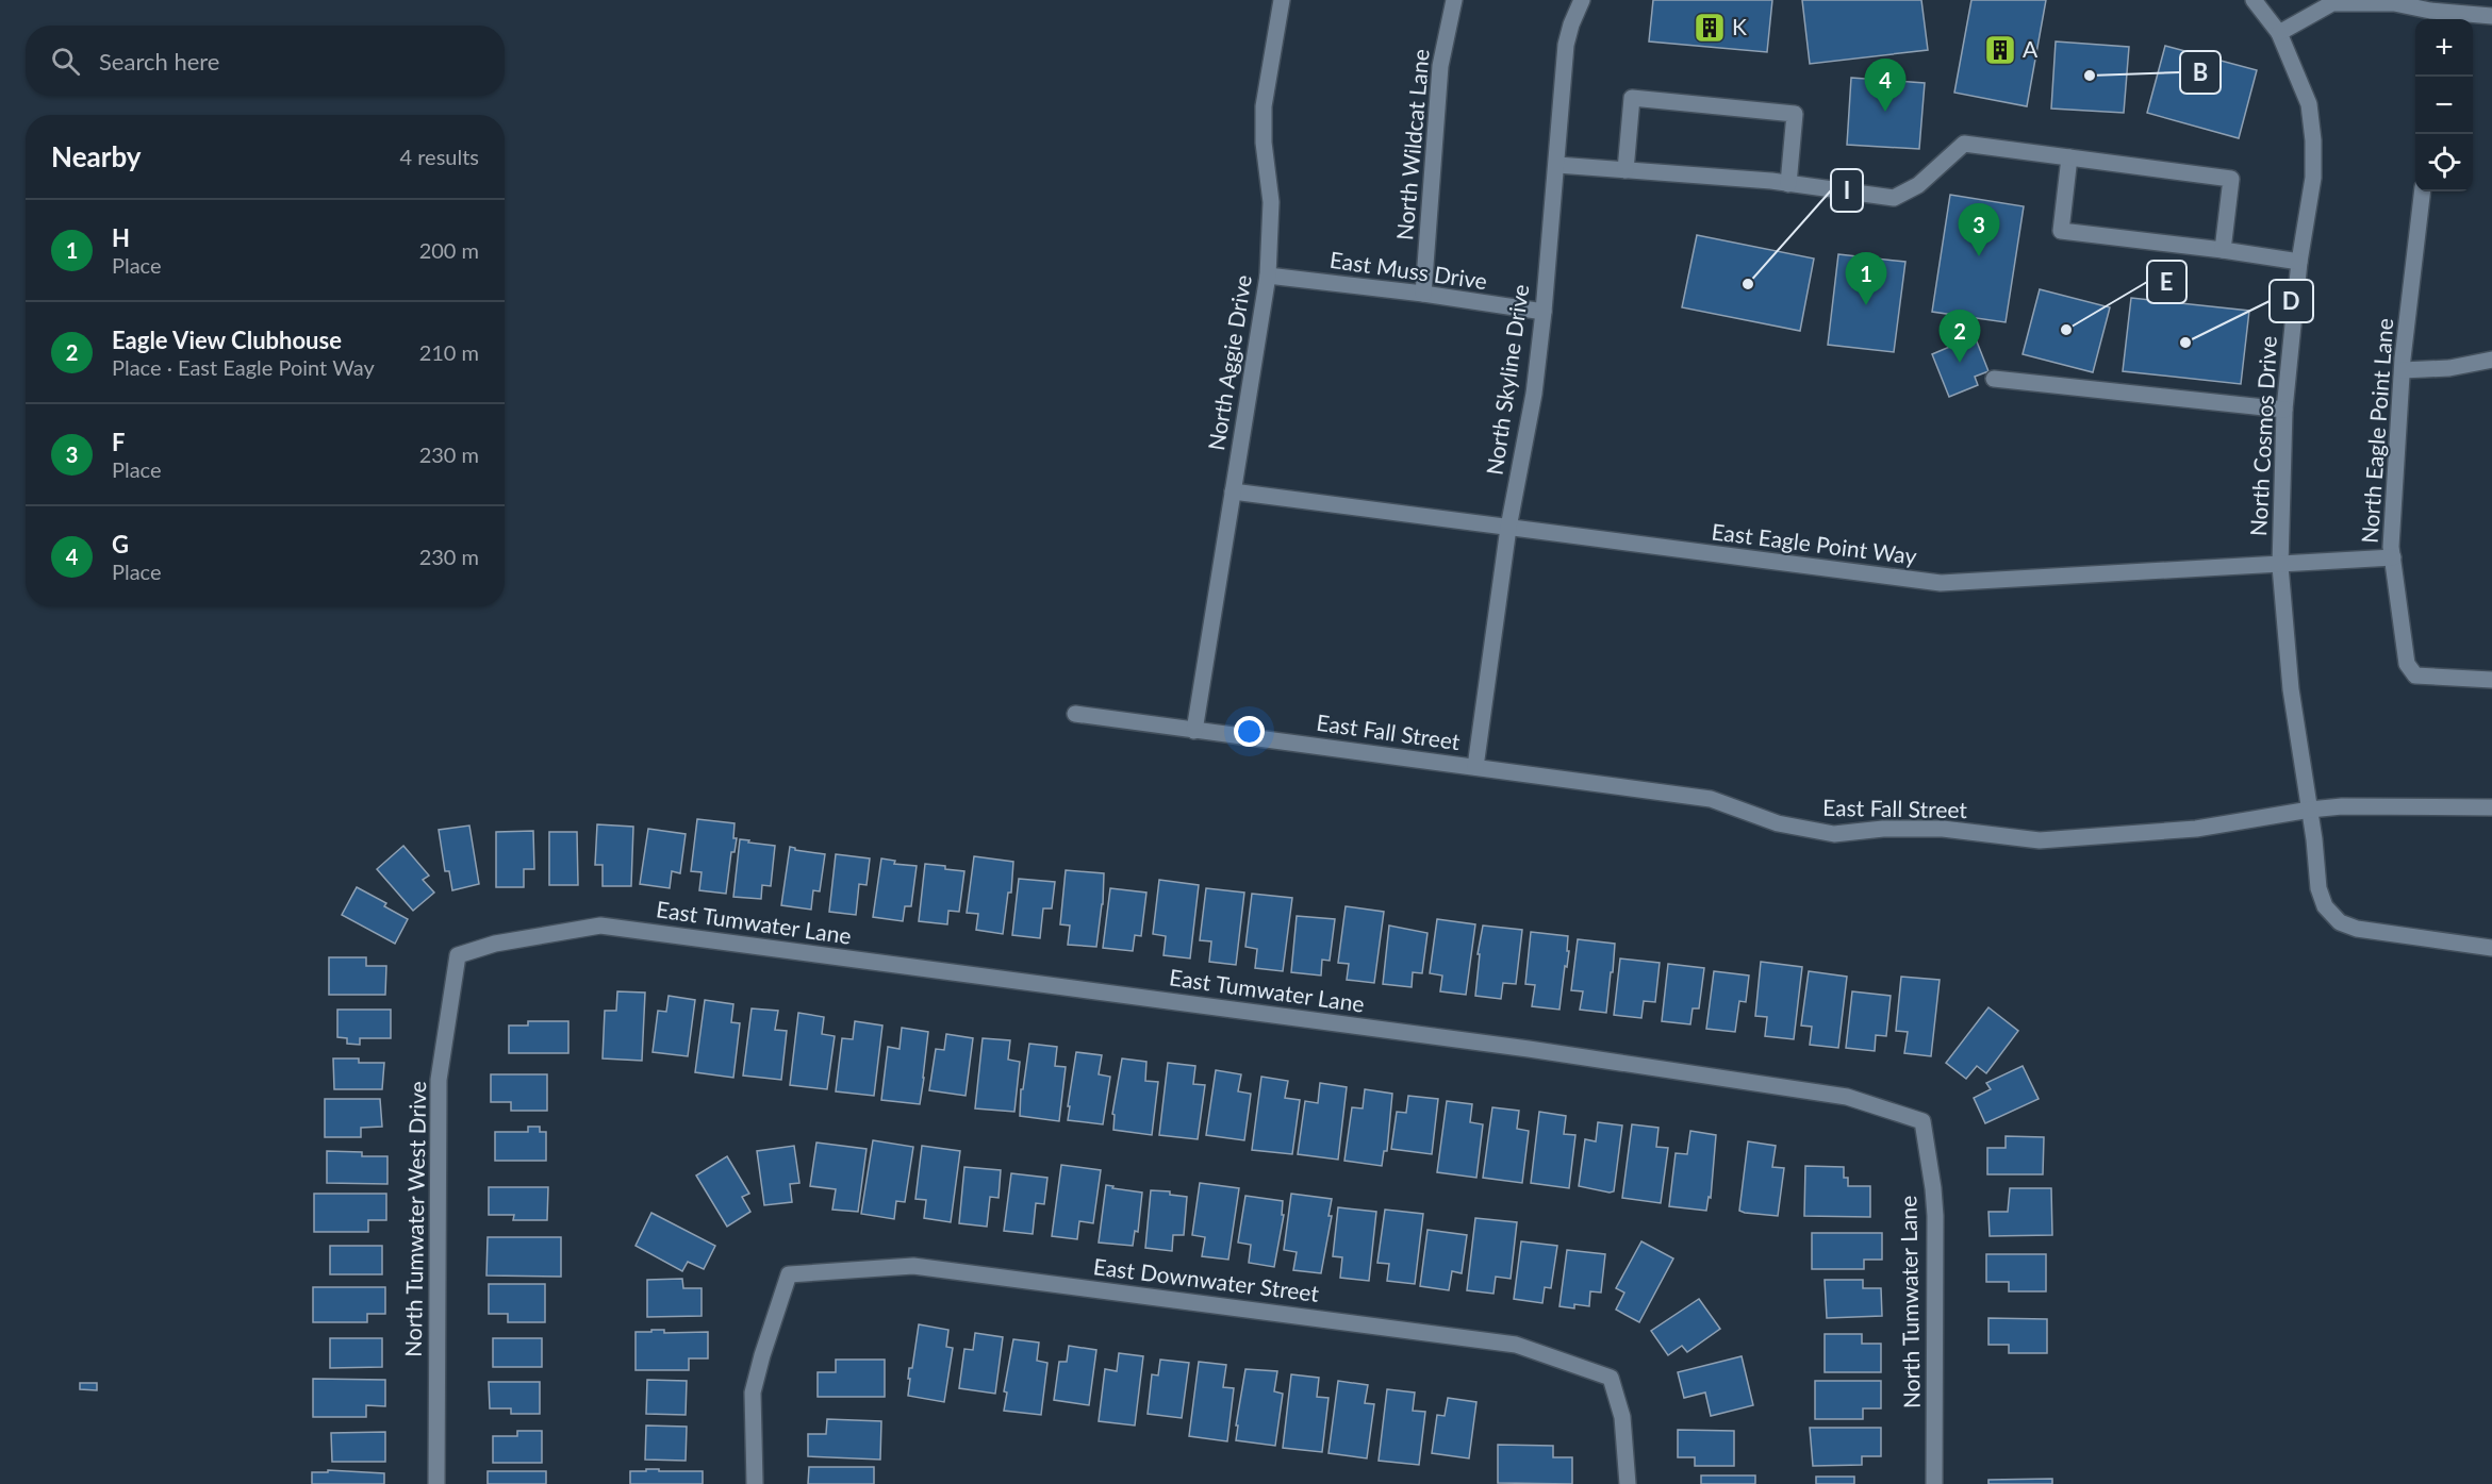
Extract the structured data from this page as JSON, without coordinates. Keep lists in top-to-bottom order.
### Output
{
  "streets": {
    "street": [
      "North Wildcat Lane",
      "East Muss Drive",
      "North Aggie Drive",
      "North Skyline Drive",
      "North Eagle Point Lane",
      "North Cosmos Drive",
      "East Eagle Point Way",
      "East Fall Street",
      "East Tumwater Lane",
      "North Tumwater West Drive",
      "East Downwater Street",
      "North Tumwater Lane"
    ]
  },
  "crossings": [
    ["North Wildcat Lane", "East Muss Drive"],
    ["East Muss Drive", "North Aggie Drive"],
    ["East Muss Drive", "North Skyline Drive"],
    ["North Aggie Drive", "East Eagle Point Way"],
    ["North Aggie Drive", "East Fall Street"],
    ["North Skyline Drive", "East Eagle Point Way"],
    ["North Skyline Drive", "East Fall Street"],
    ["North Eagle Point Lane", "East Eagle Point Way"],
    ["North Cosmos Drive", "East Eagle Point Way"],
    ["North Cosmos Drive", "East Fall Street"],
    ["East Tumwater Lane", "North Tumwater West Drive"],
    ["East Tumwater Lane", "North Tumwater Lane"]
  ],
  "places": {
    "building": ["K", "A"],
    "other": [
      "B",
      "I",
      "E",
      "D"
    ]
  },
  "page": {
    "map_buttons": ["+", "−"],
    "search": "Search here",
    "pins": [
      "4",
      "3",
      "1",
      "2"
    ],
    "heading": ["Nearby", "4 results"],
    "list": [
      {
        "mark": "1",
        "name": "H",
        "note": "Place",
        "value": "200 m"
      },
      {
        "mark": "2",
        "name": "Eagle View Clubhouse",
        "note": "Place · East Eagle Point Way",
        "value": "210 m"
      },
      {
        "mark": "3",
        "name": "F",
        "note": "Place",
        "value": "230 m"
      },
      {
        "mark": "4",
        "name": "G",
        "note": "Place",
        "value": "230 m"
      }
    ]
  }
}
